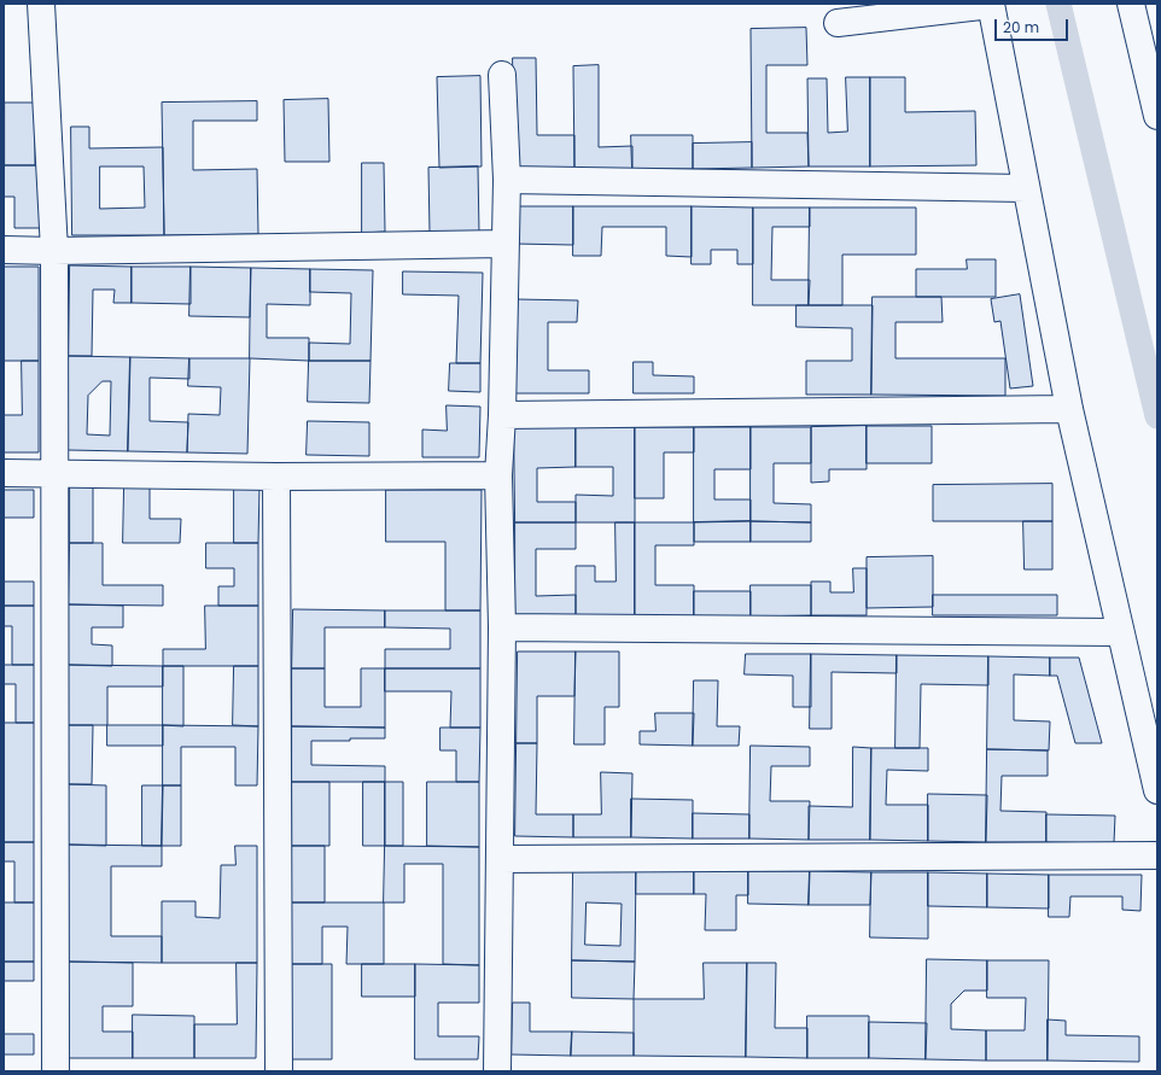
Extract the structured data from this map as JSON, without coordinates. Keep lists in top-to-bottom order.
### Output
{
  "scale_bar": "20 m"
}
